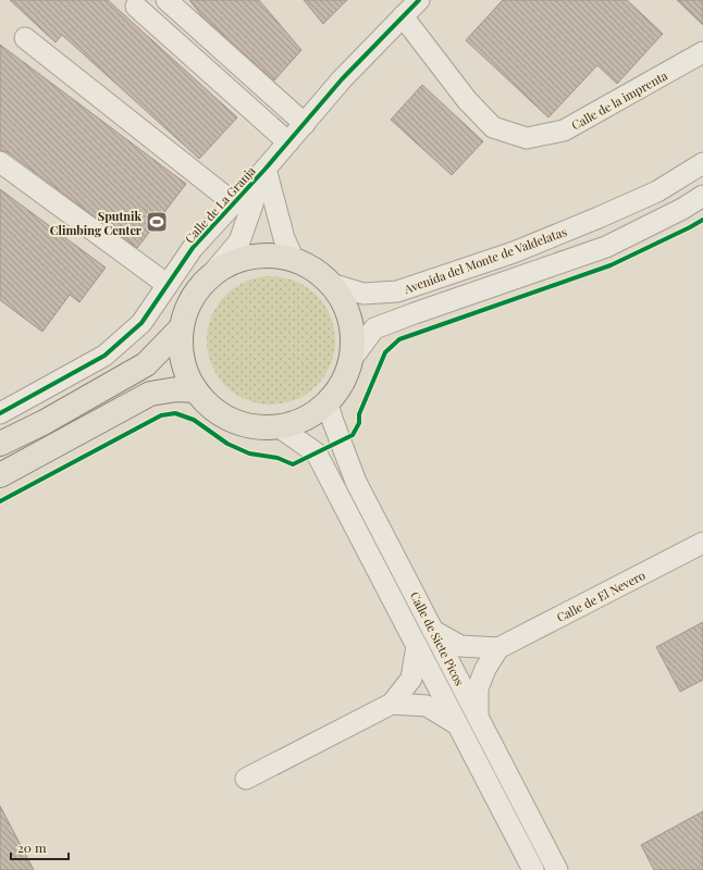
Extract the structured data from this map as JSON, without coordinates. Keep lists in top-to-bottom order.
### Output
{
  "streets": {
    "street": [
      "Calle de la imprenta",
      "Calle de La Granja",
      "Avenida del Monte de Valdelatas",
      "Calle de El Nevero",
      "Calle de Siete Picos"
    ]
  },
  "crossings": [
    ["Calle de la imprenta", "Calle de La Granja"]
  ],
  "places": {
    "sports": ["Sputnik Climbing Center"]
  },
  "scale_bar": "20 m"
}
